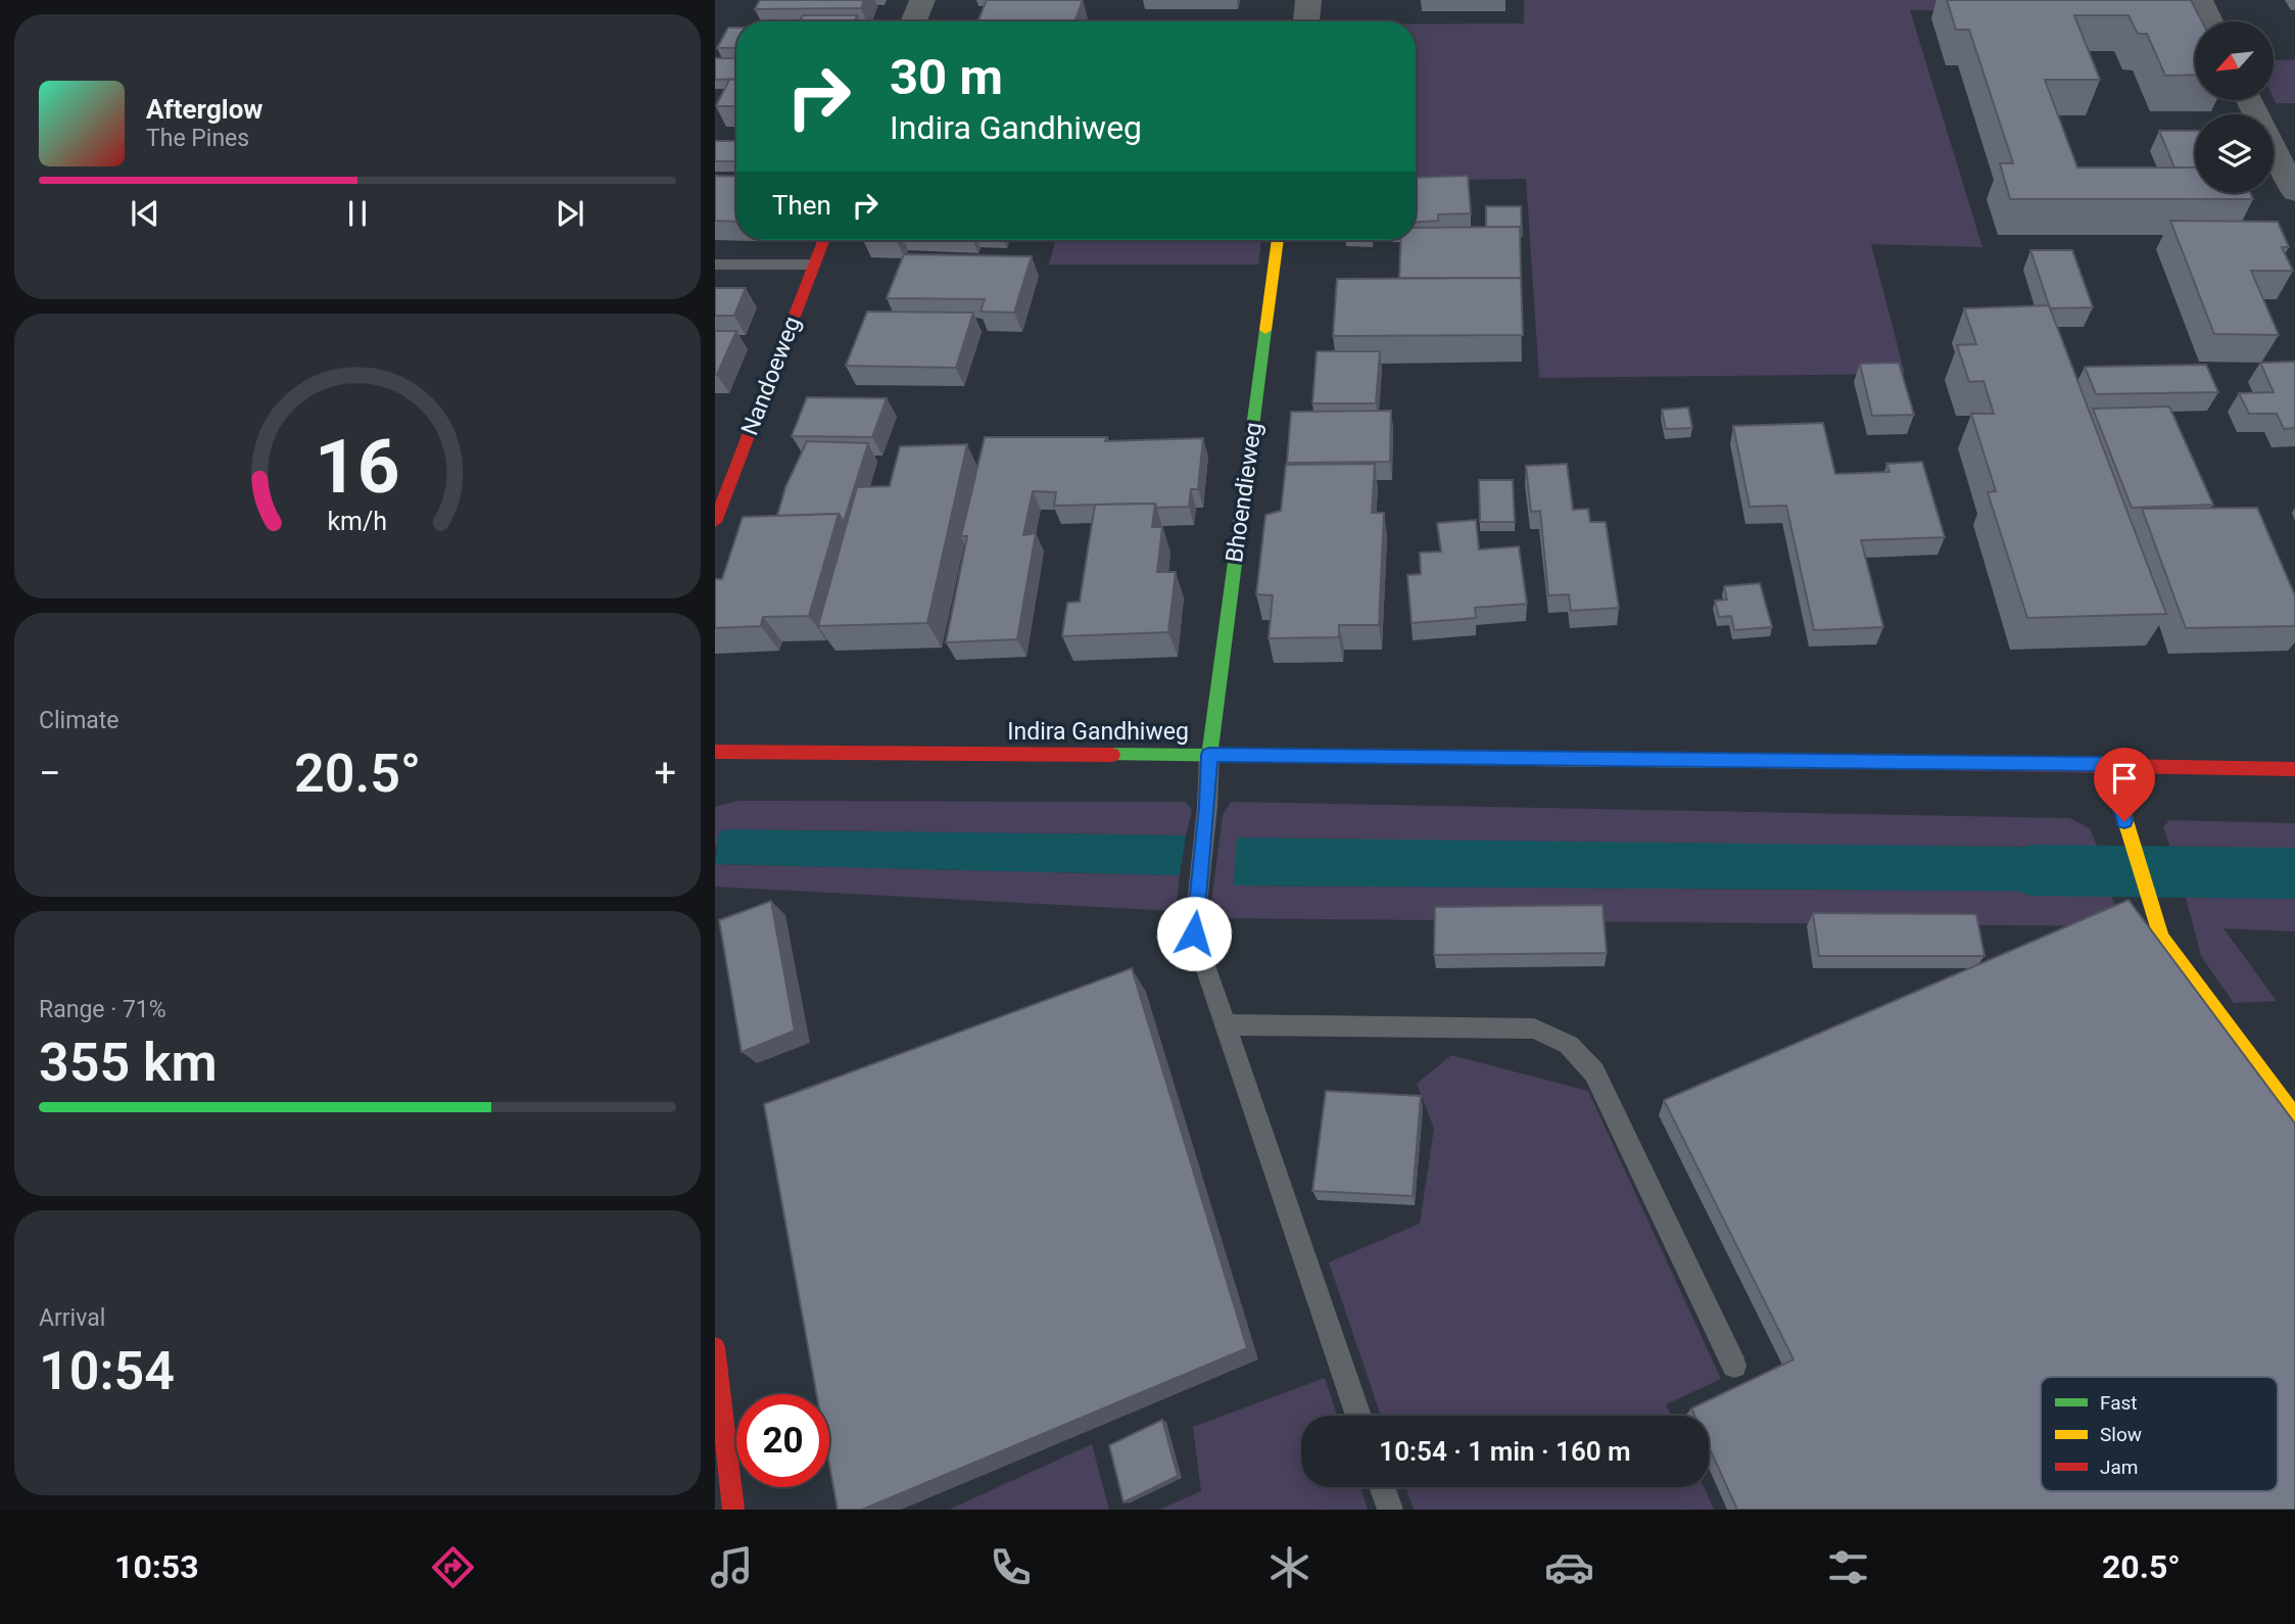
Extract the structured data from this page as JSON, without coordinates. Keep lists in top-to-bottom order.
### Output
{
  "streets": {
    "street": ["Nandoeweg", "Bhoendieweg", "Indira Gandhiweg"]
  },
  "crossings": [
    ["Bhoendieweg", "Indira Gandhiweg"]
  ],
  "legend": ["Fast", "Slow", "Jam"],
  "north": "bottom left",
  "page": {
    "turn": ["30 m", "Indira Gandhiweg"],
    "song": ["Afterglow", "The Pines"],
    "then": "Then",
    "tile": [
      "Climate",
      ["Range · 71%", "355 km"],
      ["Arrival", "10:54"]
    ],
    "heat": ["−", "20.5°", "+"],
    "limit": "20",
    "trip": "10:54 · 1 min · 160 m",
    "tabs": ["10:53", "20.5°"],
    "gauge": ["16", "km/h"]
  }
}
